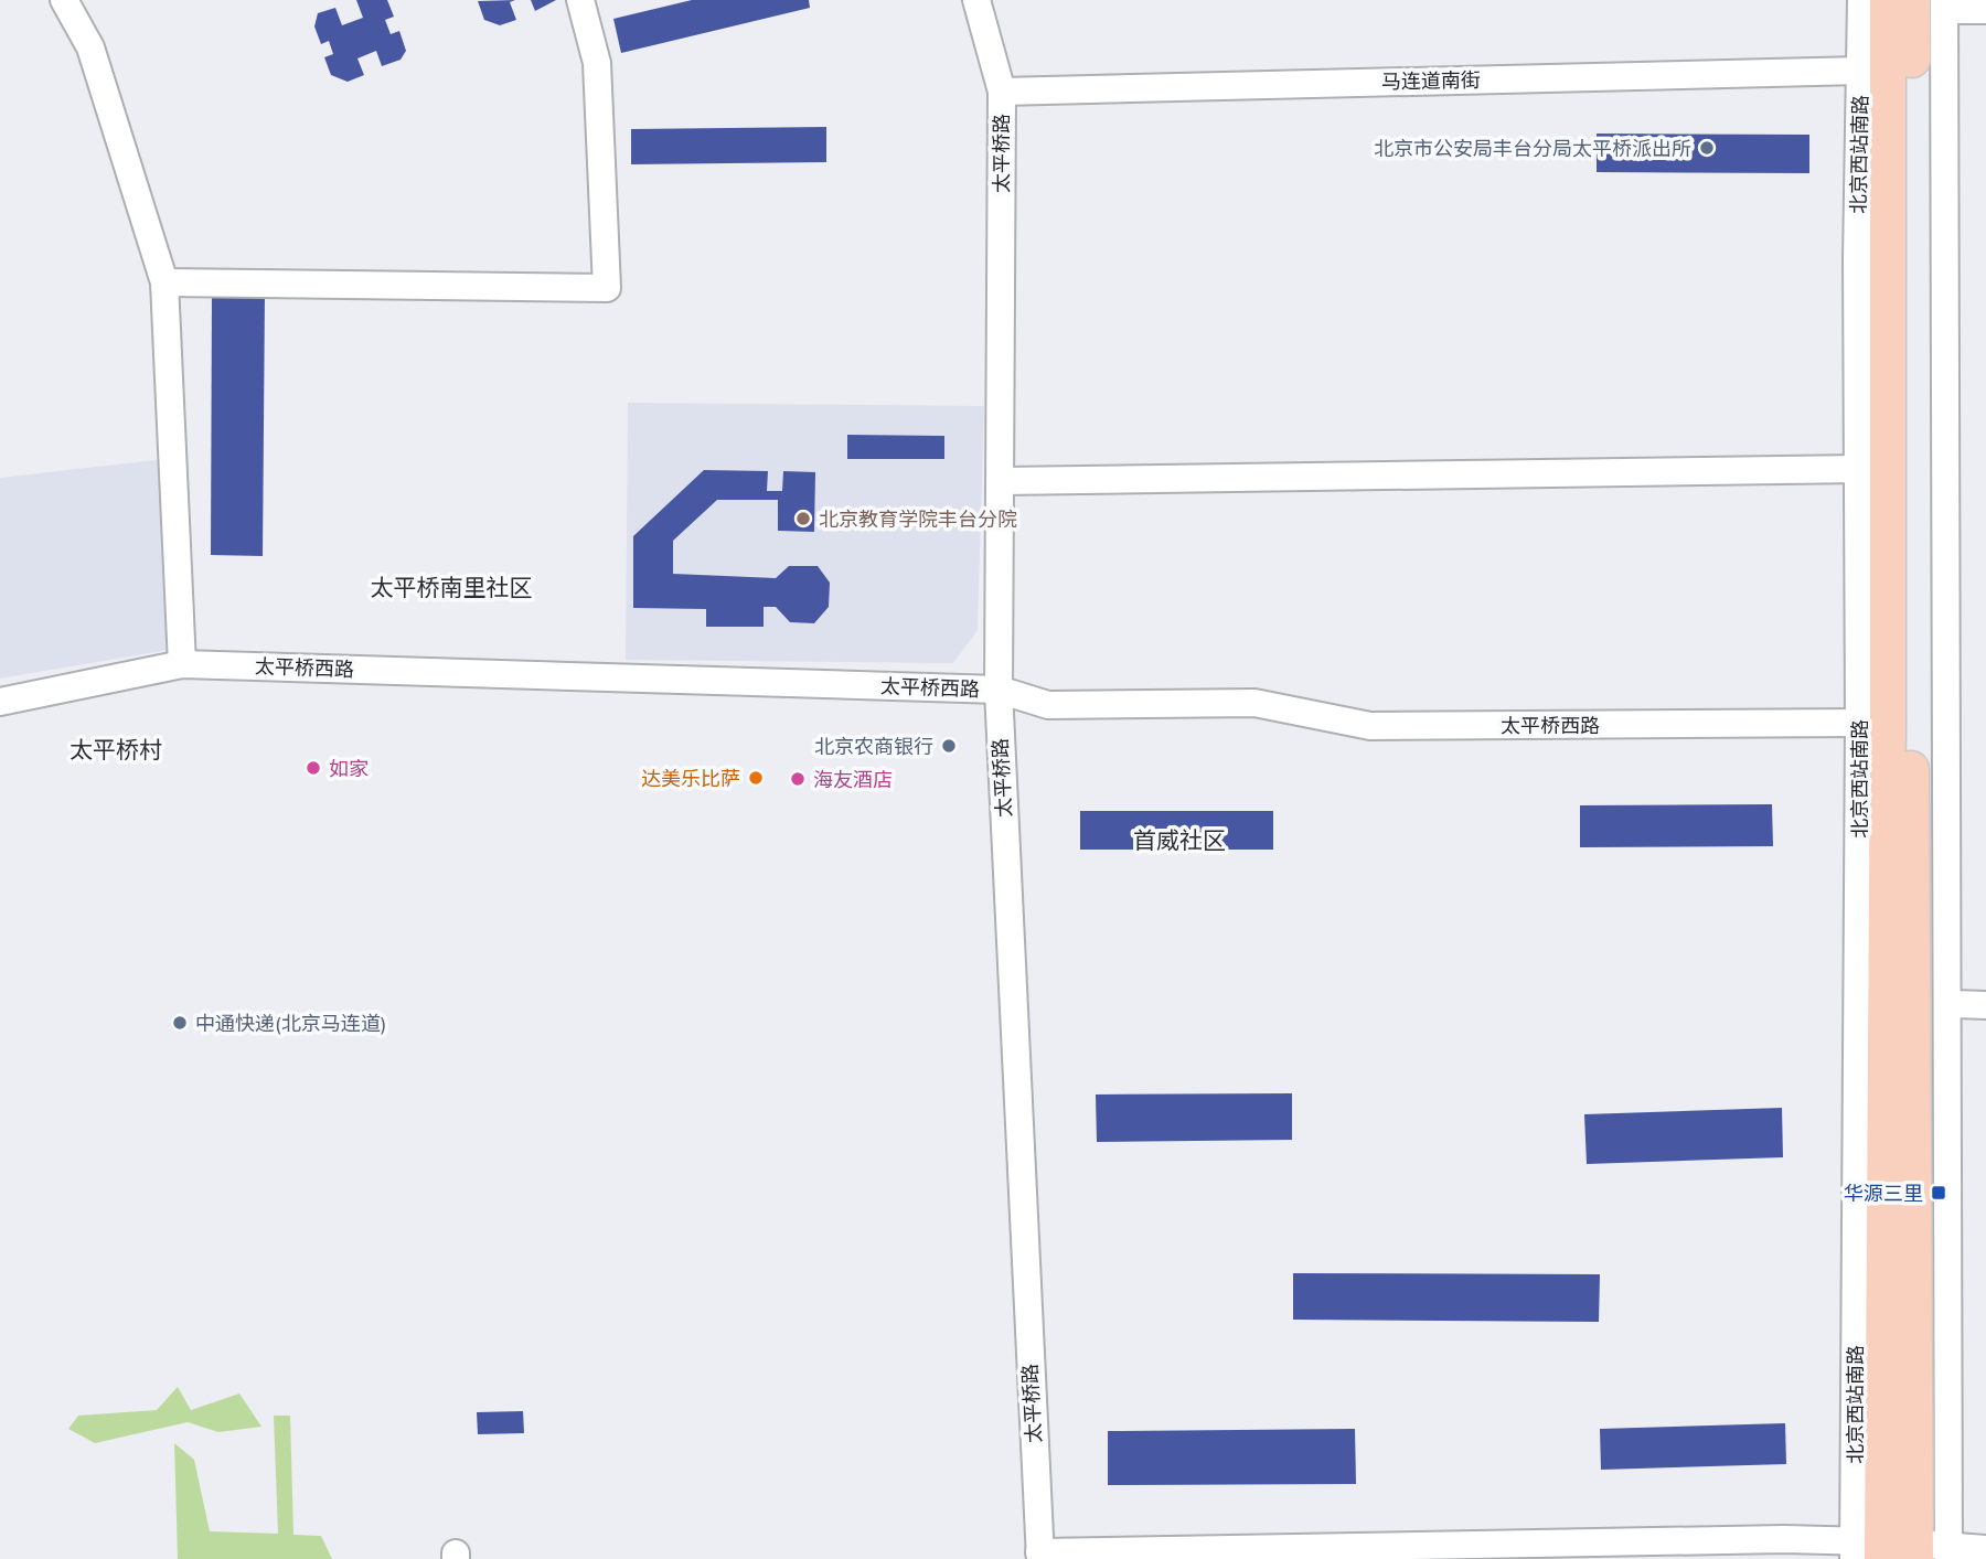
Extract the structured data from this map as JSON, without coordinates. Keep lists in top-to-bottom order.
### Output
{
  "streets": {
    "main road": ["北京西站南路"],
    "street": ["马连道南街", "太平桥路", "太平桥西路"]
  },
  "crossings": [
    ["马连道南街", "太平桥路"],
    ["马连道南街", "北京西站南路"],
    ["太平桥路", "太平桥西路"],
    ["北京西站南路", "太平桥西路"]
  ],
  "districts": ["太平桥南里社区", "太平桥村", "首威社区"],
  "places": {
    "other": [
      "北京市公安局丰台分局太平桥派出所",
      "北京教育学院丰台分院",
      "北京农商银行",
      "如家",
      "达美乐比萨",
      "海友酒店",
      "中通快递(北京马连道)"
    ],
    "transit": ["华源三里"]
  }
}
